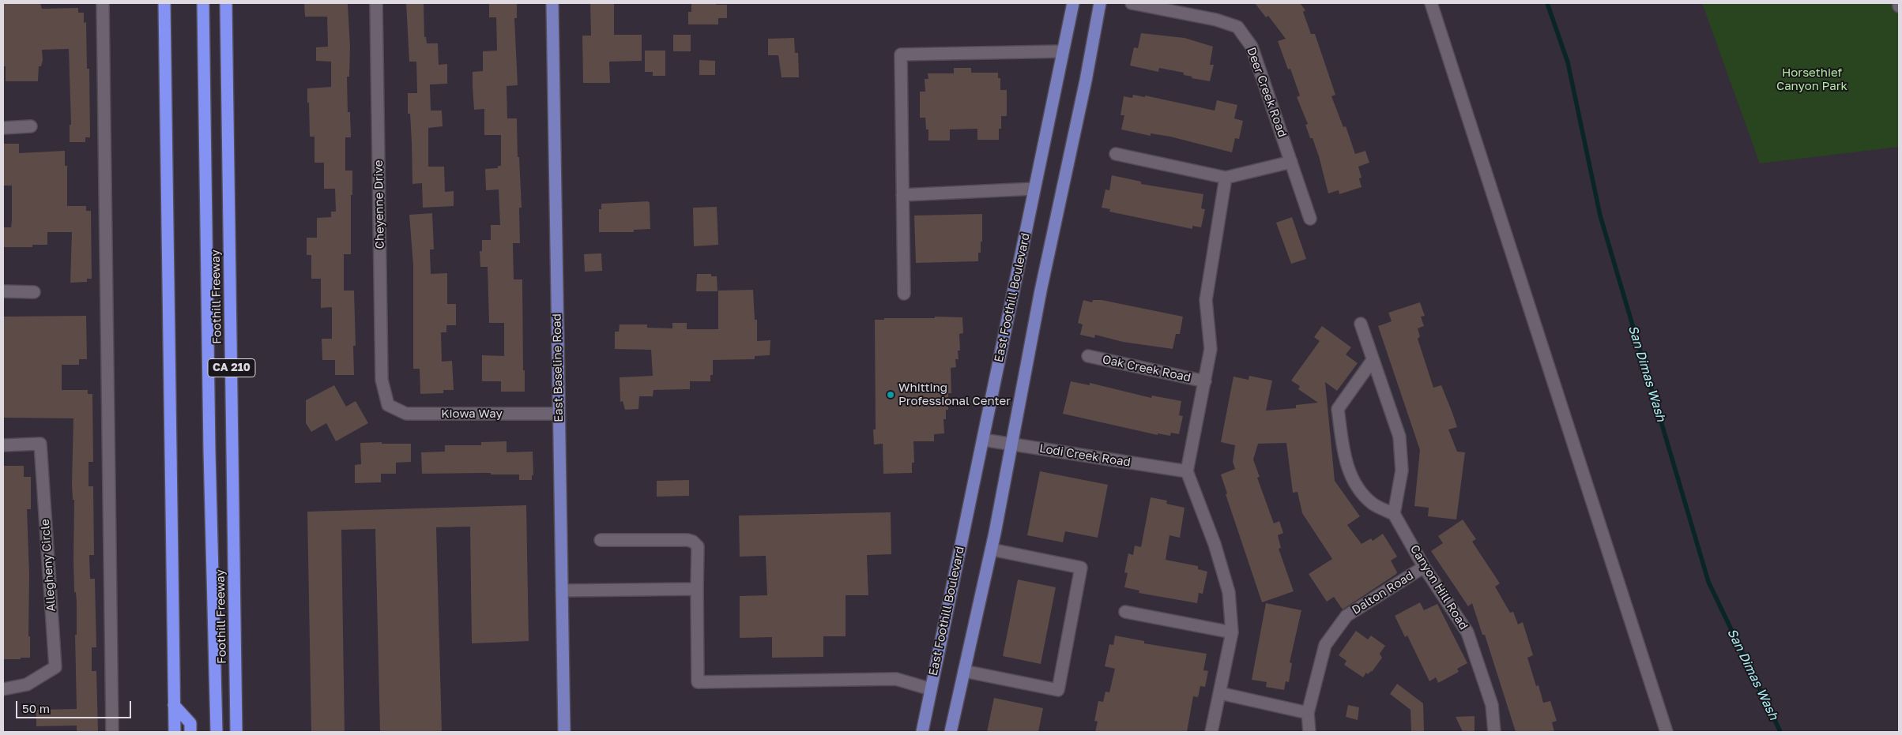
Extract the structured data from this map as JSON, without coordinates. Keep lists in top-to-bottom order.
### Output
{
  "streets": {
    "highway": ["Foothill Freeway", "CA 210"],
    "main road": ["East Foothill Boulevard", "East Baseline Road"],
    "street": [
      "Deer Creek Road",
      "Cheyenne Drive",
      "Oak Creek Road",
      "Kiowa Way",
      "Lodi Creek Road",
      "Allegheny Circle",
      "Canyon Hill Road",
      "Dalton Road"
    ]
  },
  "crossings": [
    ["Cheyenne Drive", "Kiowa Way"],
    ["East Foothill Boulevard", "Lodi Creek Road"],
    ["East Baseline Road", "Kiowa Way"],
    ["Canyon Hill Road", "Dalton Road"]
  ],
  "water": ["San Dimas Wash"],
  "parks": ["Horsethief Canyon Park"],
  "places": ["Whitting Professional Center"],
  "scale_bar": "50 m"
}
